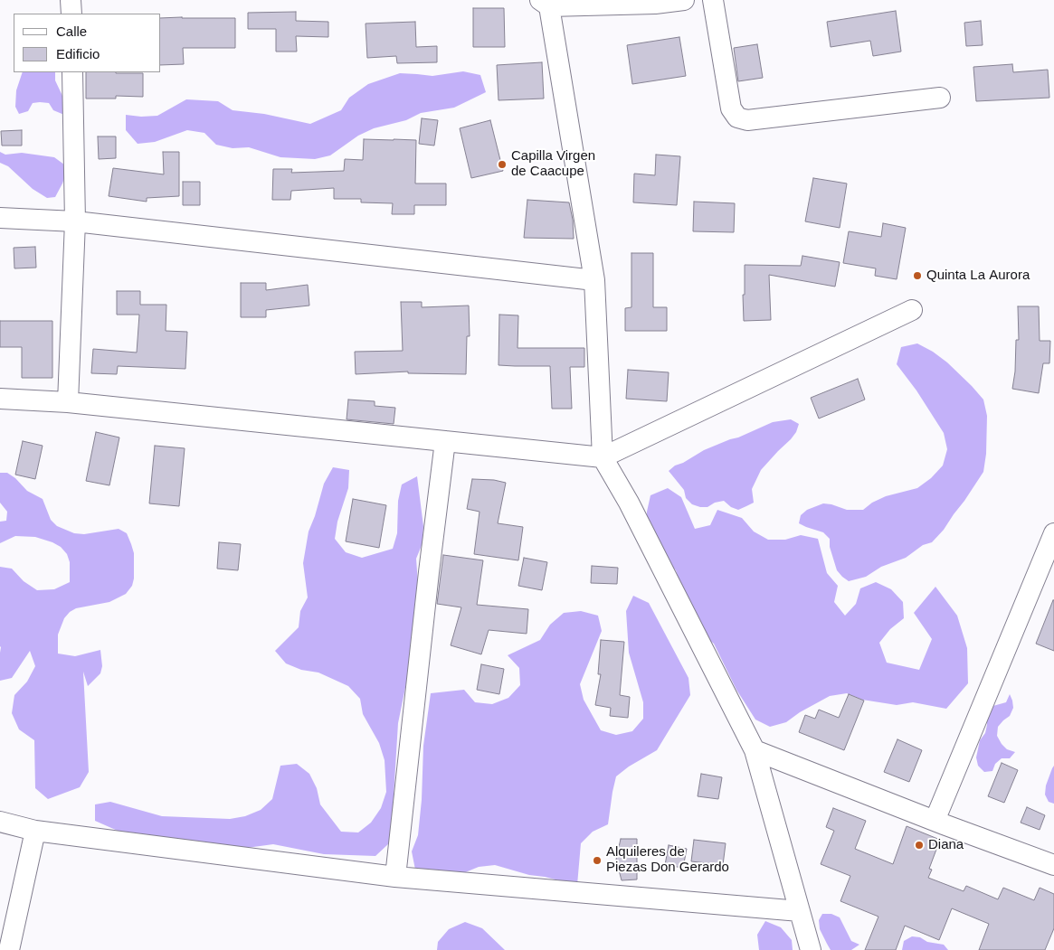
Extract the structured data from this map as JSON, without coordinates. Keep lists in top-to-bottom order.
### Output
{
  "places": [
    "Capilla Virgen de Caacupe",
    "Quinta La Aurora",
    "Diana",
    "Alquileres de Piezas Don Gerardo"
  ],
  "legend": ["Calle", "Edificio"]
}
